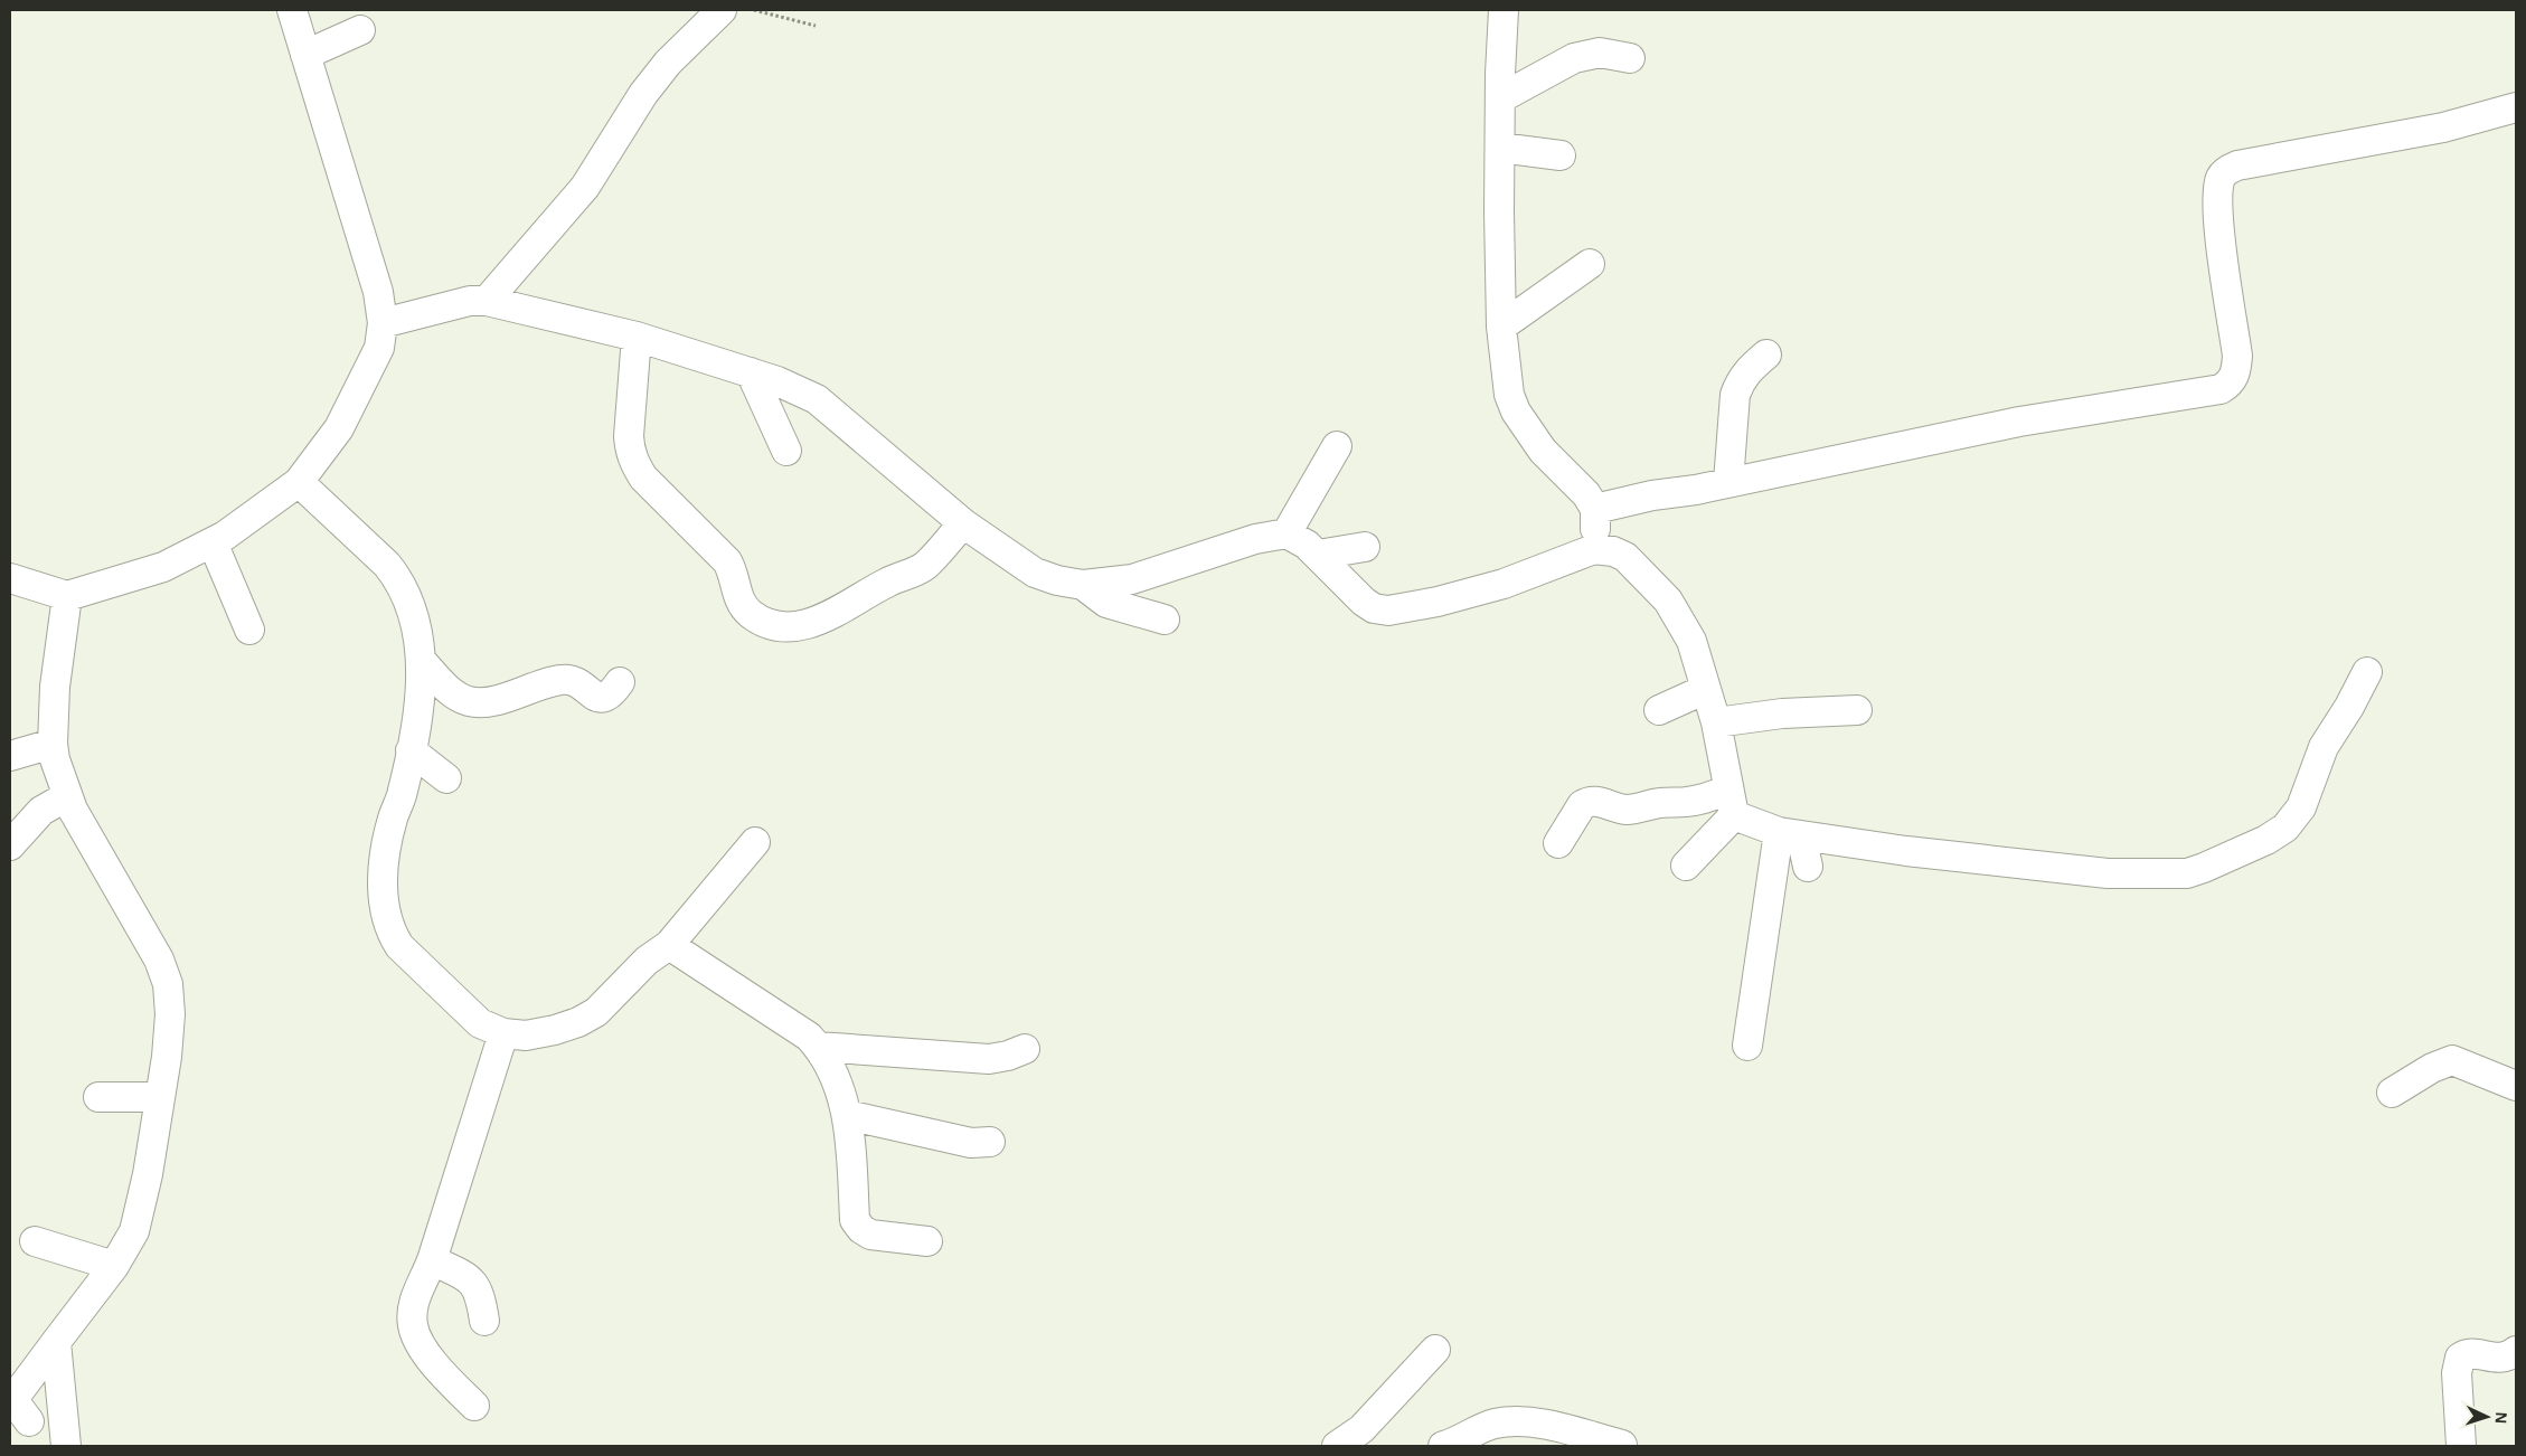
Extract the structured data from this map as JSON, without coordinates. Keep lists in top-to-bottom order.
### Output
{
  "north": "right"
}
